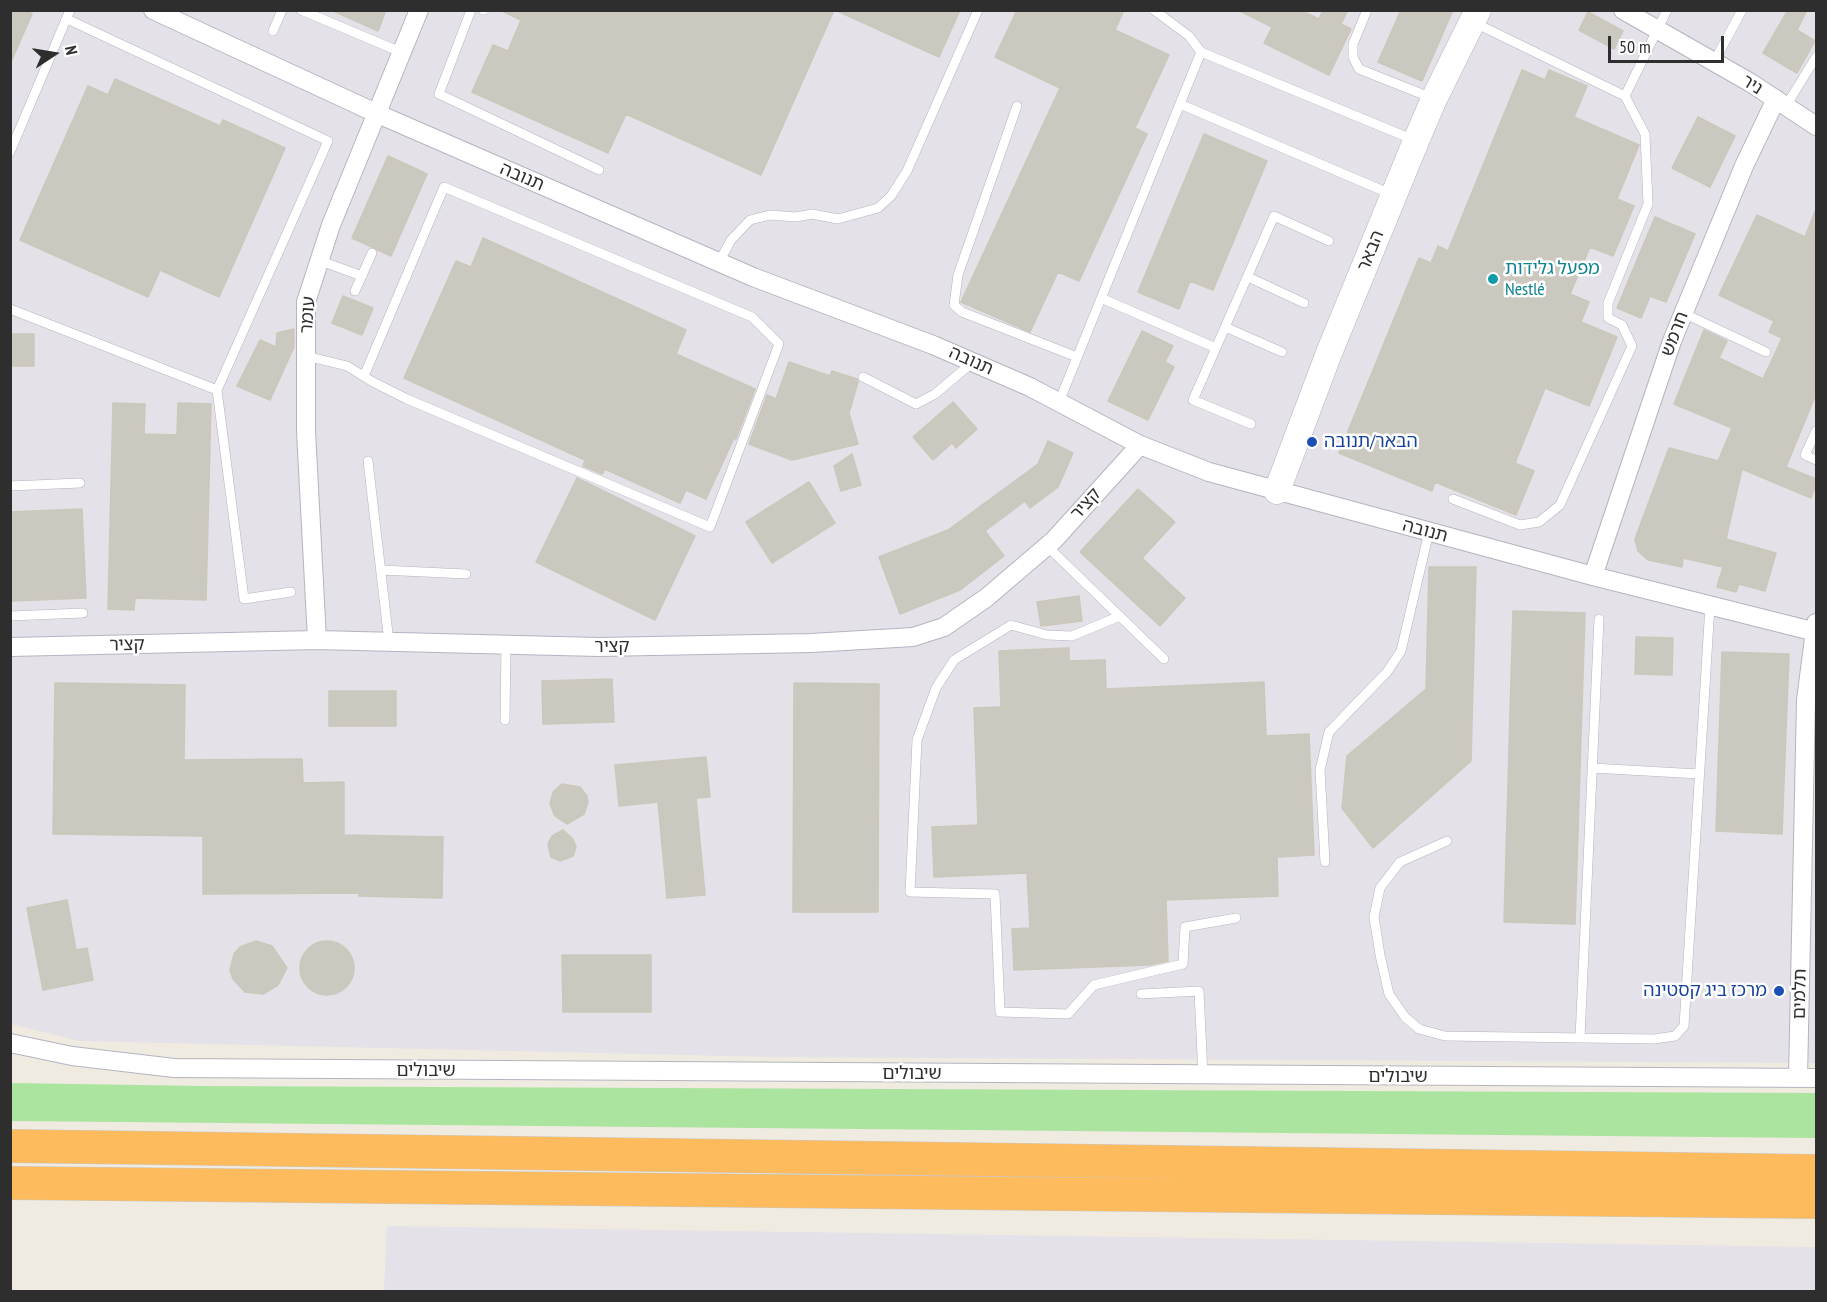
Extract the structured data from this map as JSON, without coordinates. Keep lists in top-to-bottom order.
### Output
{
  "streets": {
    "street": [
      "ניר",
      "תנובה",
      "הבאר",
      "עומר",
      "חרמש",
      "קציר",
      "תלמים",
      "שיבולים"
    ]
  },
  "crossings": [
    ["ניר", "חרמש"],
    ["תנובה", "הבאר"],
    ["תנובה", "עומר"],
    ["תנובה", "חרמש"],
    ["תנובה", "קציר"],
    ["תנובה", "תלמים"],
    ["עומר", "קציר"],
    ["תלמים", "שיבולים"]
  ],
  "places": ["מפעל גלידות Nestlé", "הבאר/תנובה", "מרכז ביג קסטינה"],
  "scale_bar": "50 m",
  "north": "right"
}
